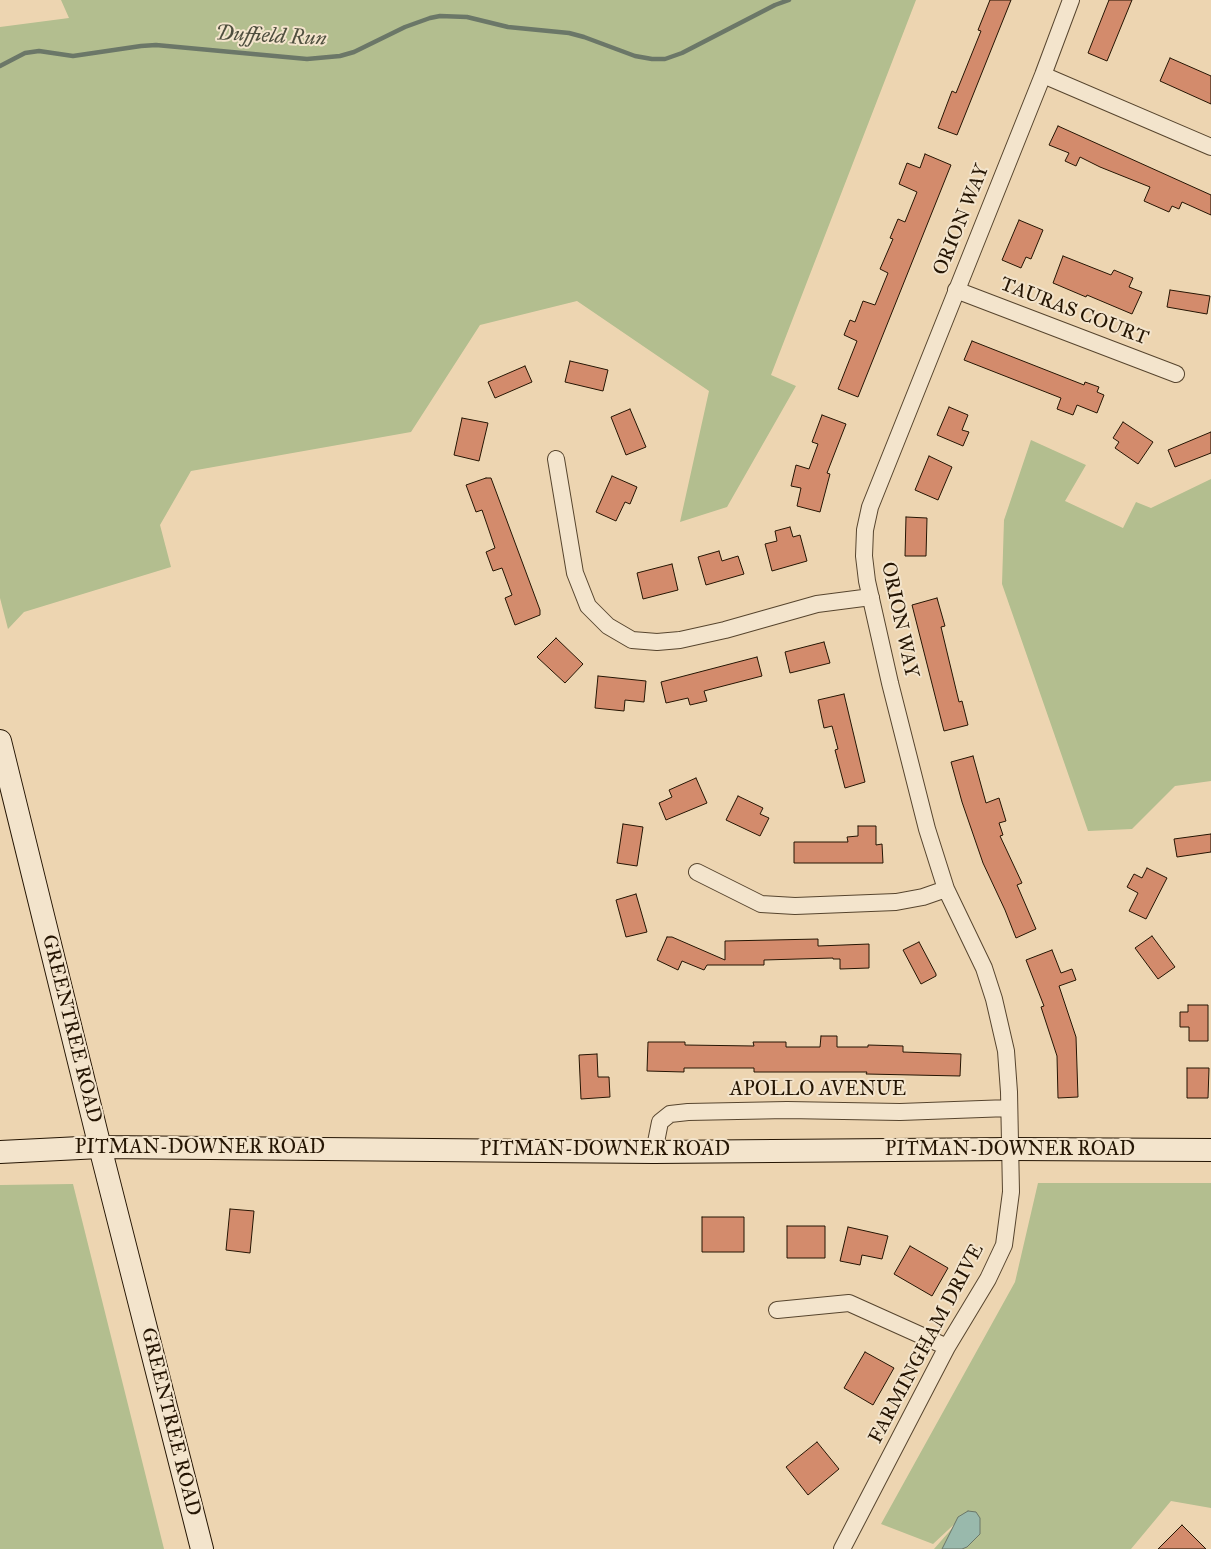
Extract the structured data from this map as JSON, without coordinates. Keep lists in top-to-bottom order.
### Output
{
  "streets": {
    "street": [
      "ORION WAY",
      "TAURAS COURT",
      "GREENTREE ROAD",
      "APOLLO AVENUE",
      "PITMAN-DOWNER ROAD",
      "FARMINGHAM DRIVE"
    ]
  },
  "crossings": [
    ["ORION WAY", "TAURAS COURT"],
    ["ORION WAY", "APOLLO AVENUE"],
    ["ORION WAY", "PITMAN-DOWNER ROAD"],
    ["ORION WAY", "FARMINGHAM DRIVE"],
    ["GREENTREE ROAD", "PITMAN-DOWNER ROAD"],
    ["APOLLO AVENUE", "PITMAN-DOWNER ROAD"],
    ["PITMAN-DOWNER ROAD", "FARMINGHAM DRIVE"]
  ],
  "water": ["Duffield Run"]
}
